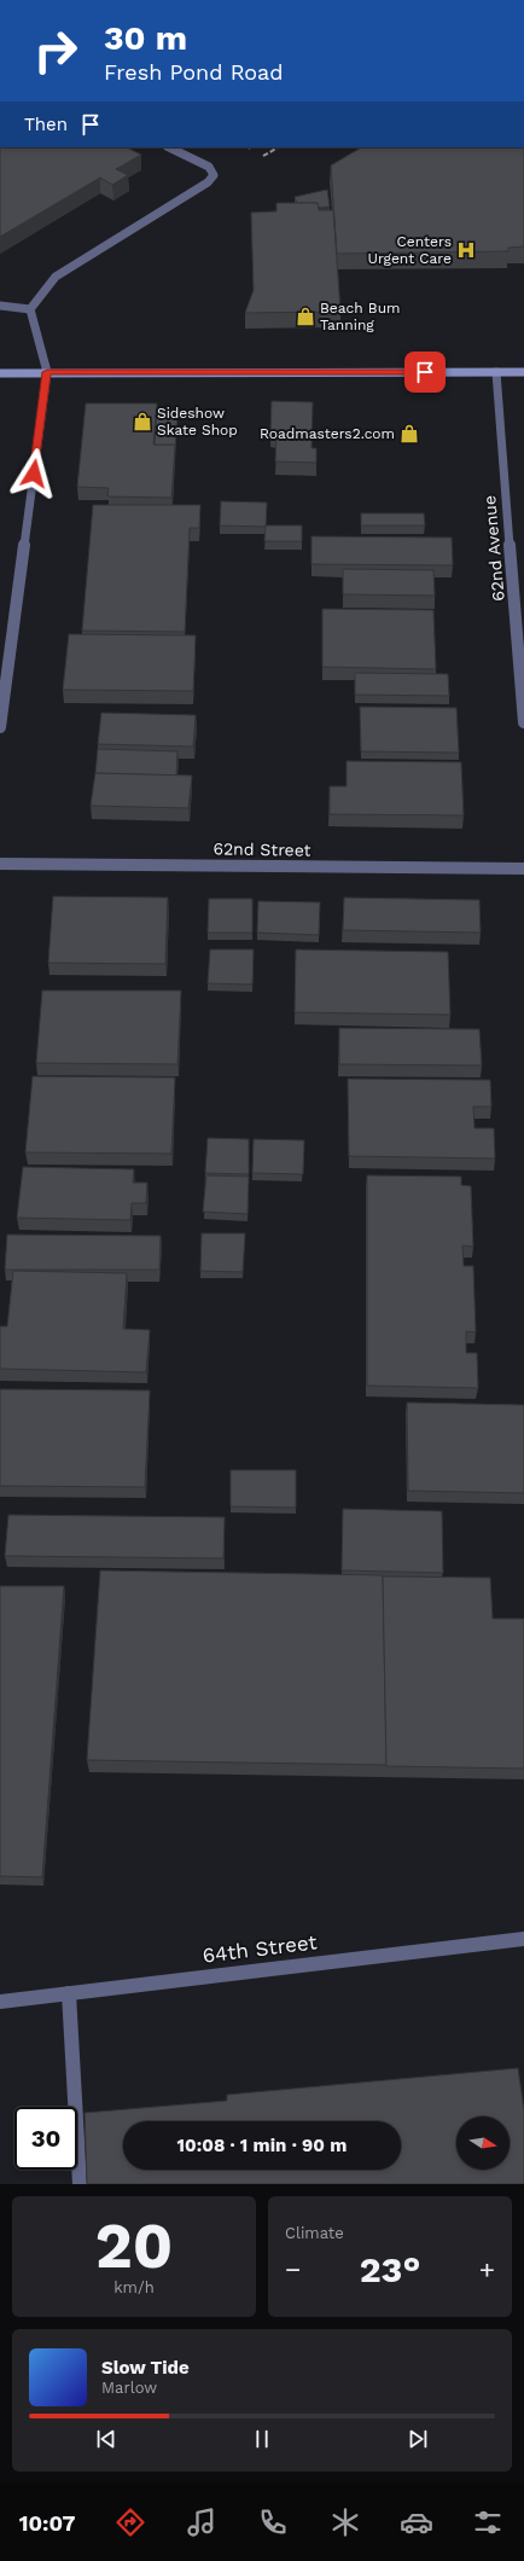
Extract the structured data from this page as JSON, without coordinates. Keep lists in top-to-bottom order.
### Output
{
  "streets": {
    "street": ["62nd Avenue", "62nd Street", "64th Street"]
  },
  "places": {
    "hospital": ["Centers Urgent Care"],
    "shop": ["Beach Bum Tanning", "Sideshow Skate Shop", "Roadmasters2.com"]
  },
  "north": "right",
  "page": {
    "turn": ["30 m", "Fresh Pond Road"],
    "then": "Then",
    "limit": "30",
    "trip": "10:08 · 1 min · 90 m",
    "tile": [
      ["20", "km/h"],
      "Climate"
    ],
    "heat": ["−", "23°", "+"],
    "song": ["Slow Tide", "Marlow"],
    "tabs": "10:07"
  }
}
